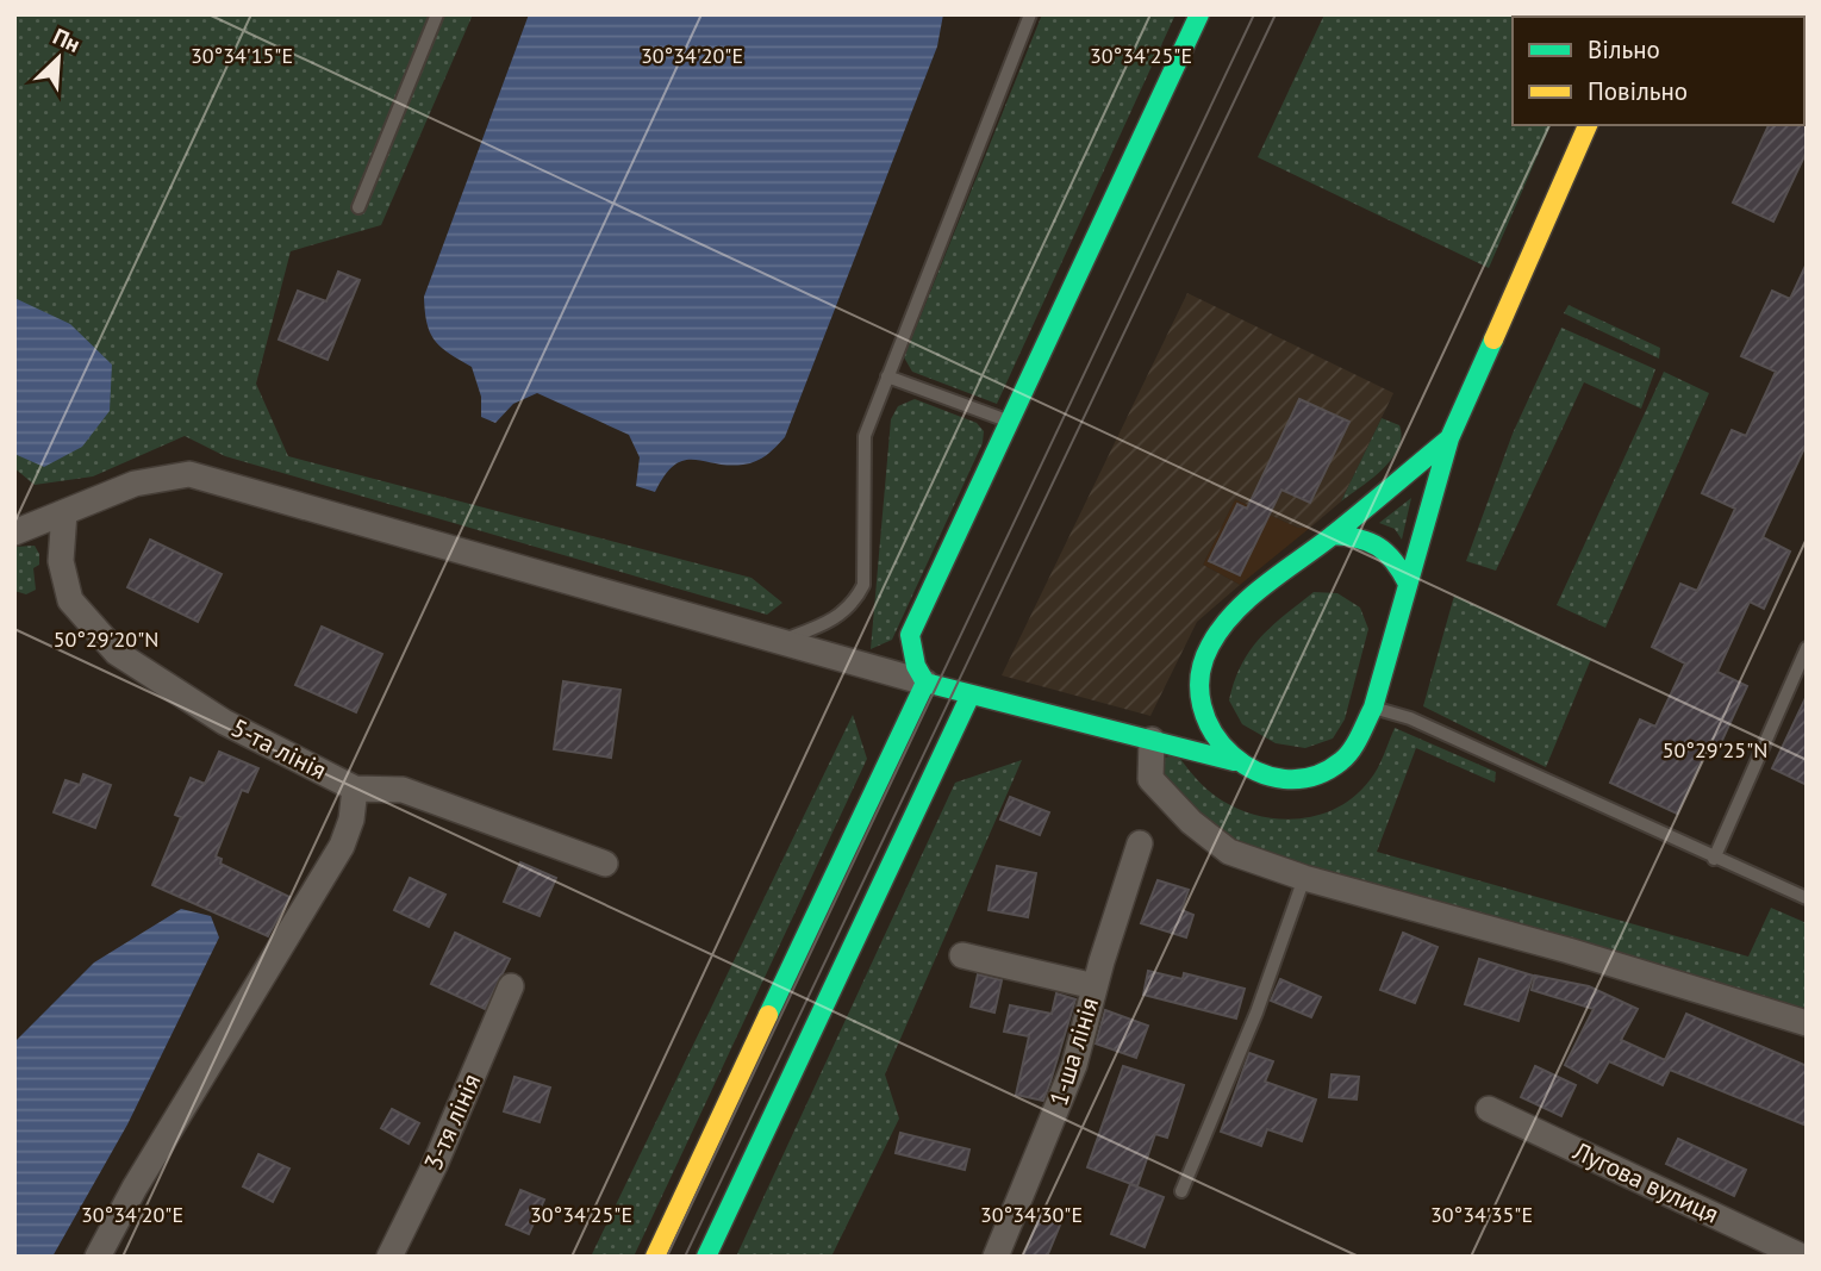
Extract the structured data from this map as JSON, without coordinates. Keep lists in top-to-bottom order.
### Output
{
  "streets": {
    "street": [
      "5-та лінія",
      "1-ша лінія",
      "3-тя лінія",
      "Лугова вулиця"
    ]
  },
  "legend": ["Вільно", "Повільно"],
  "north": "top right",
  "coordinates": [
    "30°34'15\"E",
    "30°34'20\"E",
    "30°34'25\"E",
    "50°29'20\"N",
    "50°29'25\"N",
    "30°34'30\"E",
    "30°34'35\"E"
  ]
}
